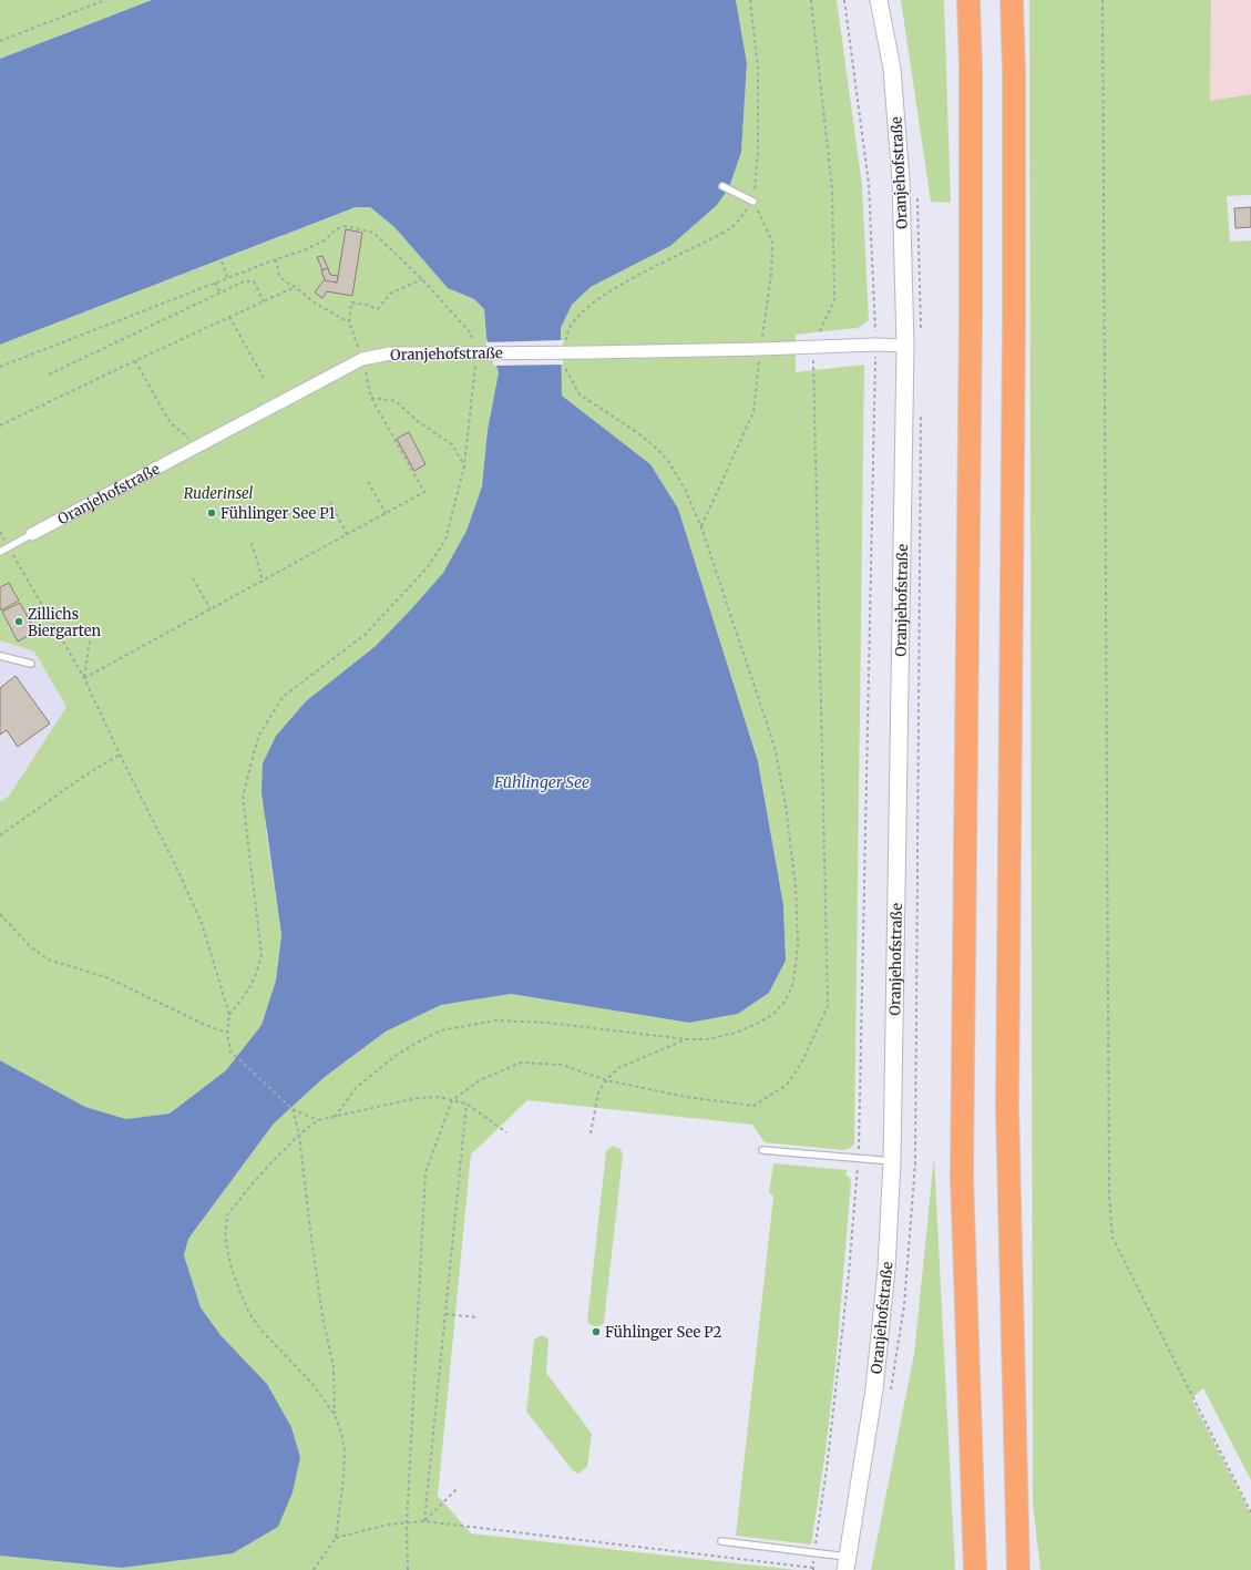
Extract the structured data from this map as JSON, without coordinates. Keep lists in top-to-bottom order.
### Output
{
  "streets": {
    "street": ["Oranjehofstraße"]
  },
  "water": ["Fühlinger See"],
  "parks": ["Ruderinsel"],
  "places": ["Fühlinger See P1", "Zillichs Biergarten", "Fühlinger See P2"]
}
